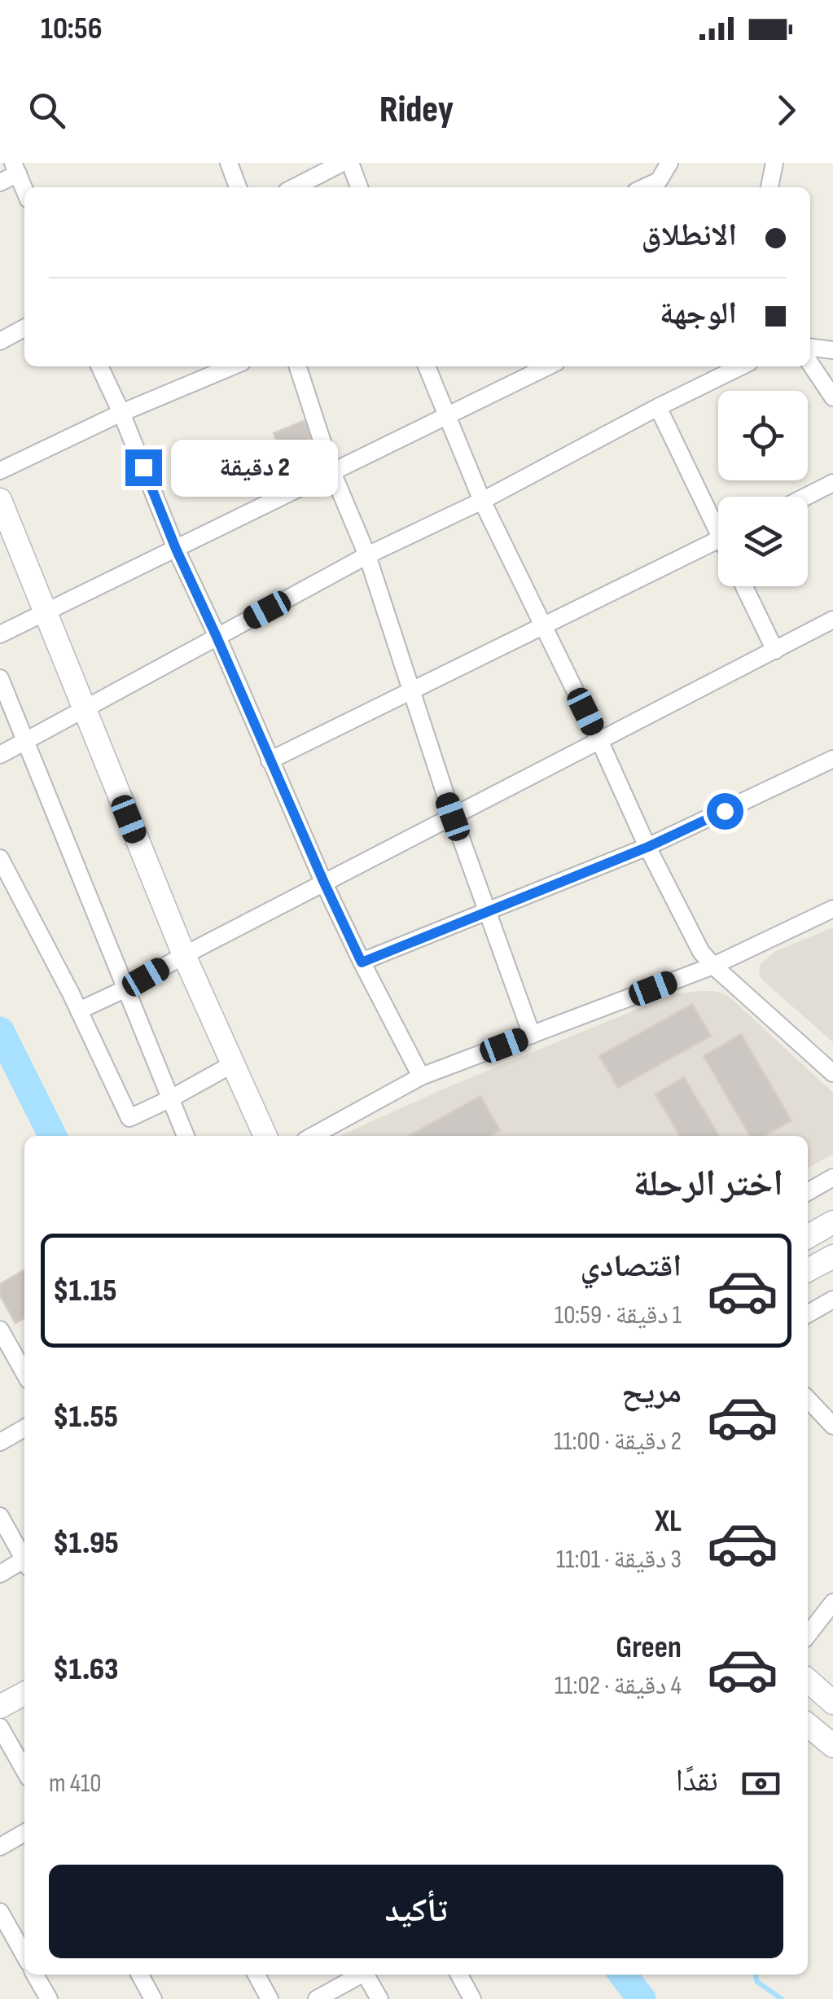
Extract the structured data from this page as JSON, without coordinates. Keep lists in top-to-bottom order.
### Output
{
  "page": {
    "status": "10:56",
    "header": "Ridey",
    "banner": ["الانطلاق", "الوجهة"],
    "bubble": "2 دقيقة",
    "heading": "اختر الرحلة",
    "list": [
      {
        "name": "اقتصادي",
        "note": "1 دقيقة · 10:59",
        "value": "$1.15"
      },
      {
        "name": "مريح",
        "note": "2 دقيقة · 11:00",
        "value": "$1.55"
      },
      {
        "name": "XL",
        "note": "3 دقيقة · 11:01",
        "value": "$1.95"
      },
      {
        "name": "Green",
        "note": "4 دقيقة · 11:02",
        "value": "$1.63"
      }
    ],
    "pay": ["نقدًا", "410 m"],
    "buttons": "تأكيد"
  }
}
